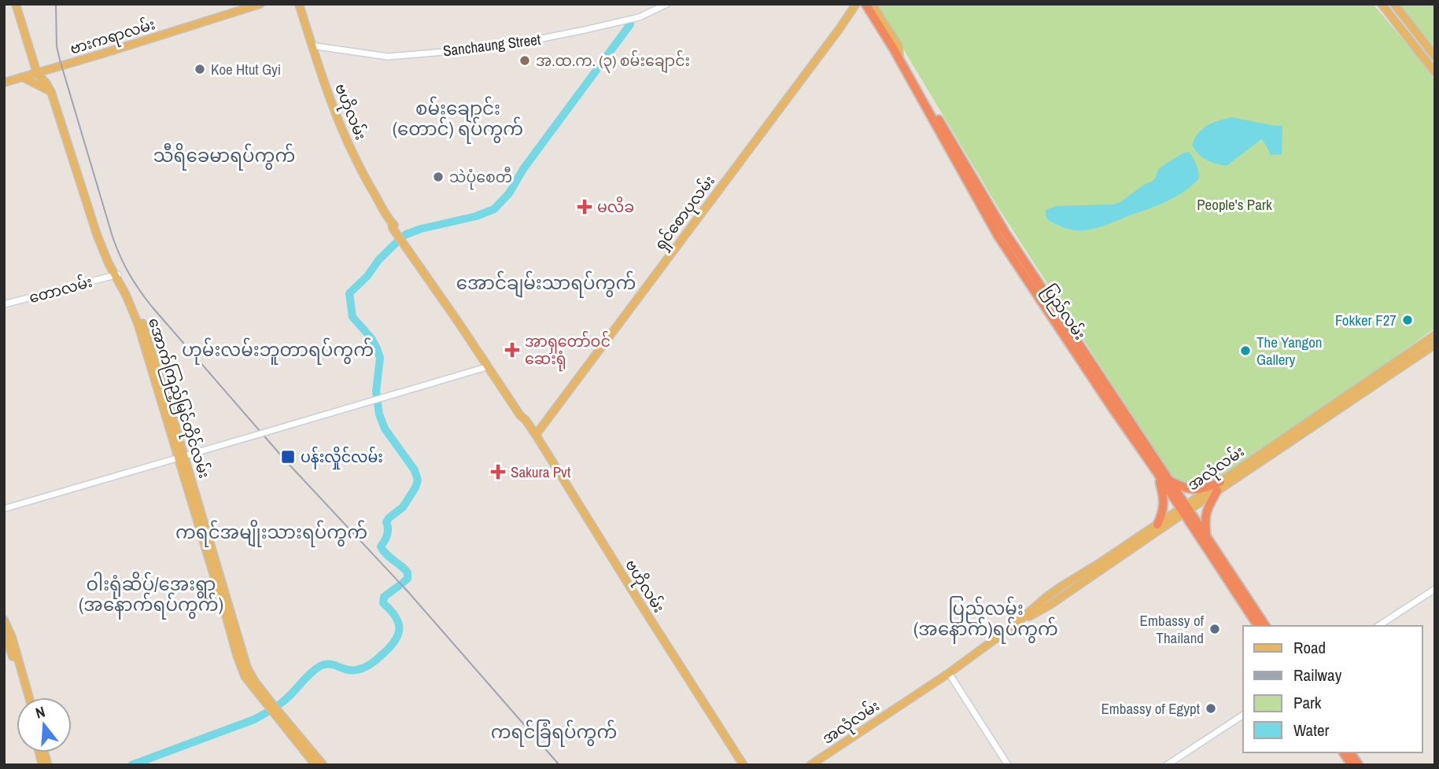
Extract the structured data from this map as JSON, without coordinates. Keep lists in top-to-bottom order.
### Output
{
  "streets": {
    "highway": ["ပြည်လမ်း"],
    "main road": [
      "ဗားကရာလမ်း",
      "ဗဟိုလမ်း",
      "ရှင်စောပုလမ်း",
      "အောက်ကြည့်မြင်တိုင်လမ်း",
      "အလုံလမ်း"
    ],
    "street": ["Sanchaung Street", "တောလမ်း"]
  },
  "crossings": [
    ["ဗားကရာလမ်း", "အောက်ကြည့်မြင်တိုင်လမ်း"],
    ["Sanchaung Street", "ဗဟိုလမ်း"],
    ["ဗဟိုလမ်း", "ရှင်စောပုလမ်း"],
    ["ရှင်စောပုလမ်း", "ပြည်လမ်း"],
    ["တောလမ်း", "အောက်ကြည့်မြင်တိုင်လမ်း"],
    ["ပြည်လမ်း", "အလုံလမ်း"]
  ],
  "districts": [
    "စမ်းချောင်း (တောင်) ရပ်ကွက်",
    "သီရိခေမာရပ်ကွက်",
    "အောင်ချမ်းသာရပ်ကွက်",
    "ဟုမ်းလမ်းဘူတာရပ်ကွက်",
    "ကရင်အမျိုးသားရပ်ကွက်",
    "ဝါးရုံဆိပ်/အေးရွာ (အနောက်ရပ်ကွက်)",
    "ပြည်လမ်း (အနောက်)ရပ်ကွက်",
    "ကရင်ခြံရပ်ကွက်"
  ],
  "parks": ["People's Park"],
  "places": {
    "other": [
      "အ.ထ.က. (၃) စမ်းချောင်း",
      "Koe Htut Gyi",
      "သဲပုံစေတီ",
      "Fokker F27",
      "The Yangon Gallery",
      "Embassy of Thailand",
      "Embassy of Egypt"
    ],
    "health": ["မလိခ", "အာရှတော်ဝင် ဆေးရုံ", "Sakura Pvt"],
    "transit": ["ပန်းလှိုင်လမ်း"]
  },
  "legend": [
    "Road",
    "Railway",
    "Park",
    "Water"
  ],
  "north": "top"
}
